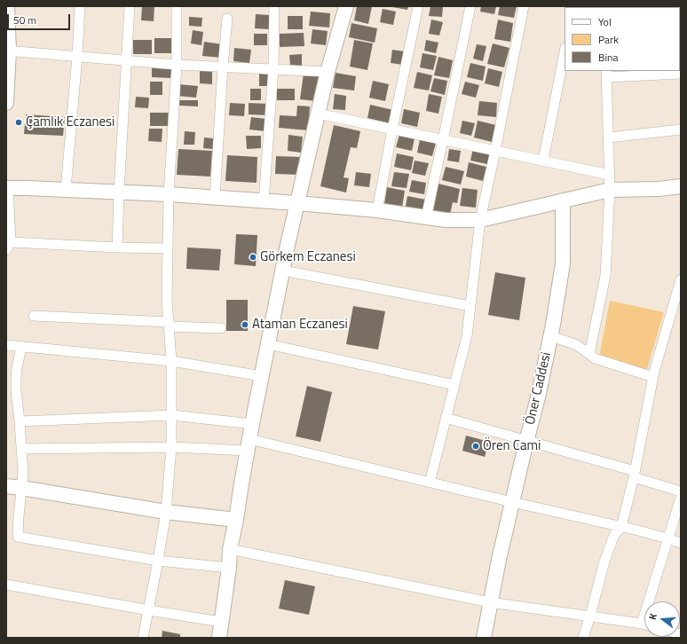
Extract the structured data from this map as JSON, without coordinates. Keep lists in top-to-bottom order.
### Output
{
  "streets": {
    "street": ["Öner Caddesi"]
  },
  "places": [
    "Çamlık Eczanesi",
    "Görkem Eczanesi",
    "Ataman Eczanesi",
    "Ören Cami"
  ],
  "legend": ["Yol", "Park", "Bina"],
  "scale_bar": "50 m",
  "north": "left"
}
